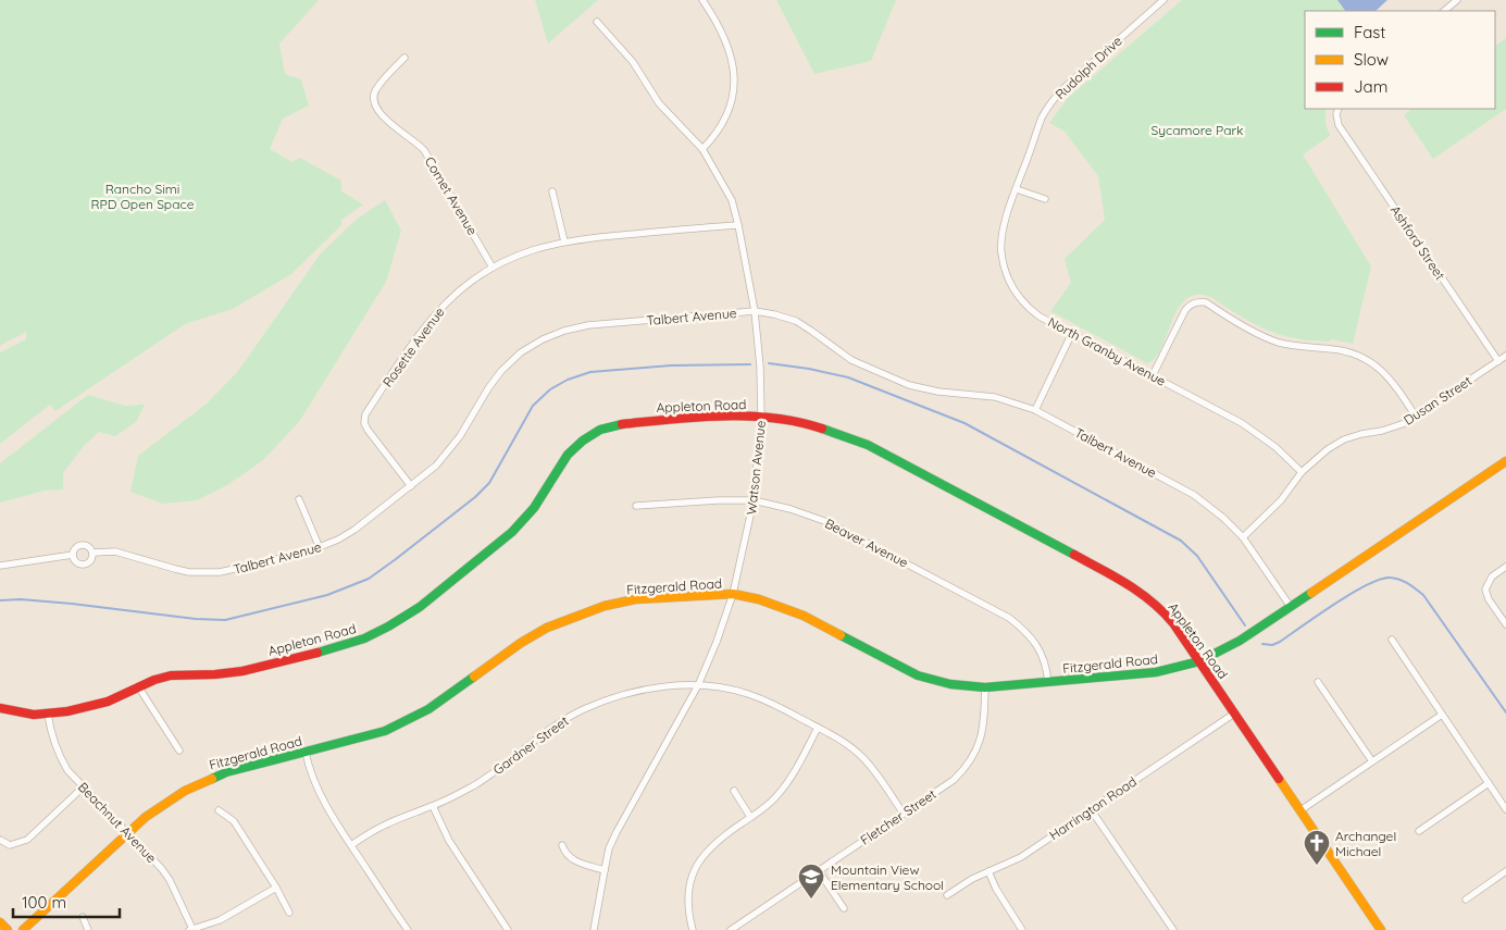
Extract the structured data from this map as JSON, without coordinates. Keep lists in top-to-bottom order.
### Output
{
  "streets": {
    "street": [
      "Rudolph Drive",
      "Comet Avenue",
      "Ashford Street",
      "Talbert Avenue",
      "Rosette Avenue",
      "North Granby Avenue",
      "Dusan Street",
      "Appleton Road",
      "Watson Avenue",
      "Beaver Avenue",
      "Fitzgerald Road",
      "Gardner Street",
      "Harrington Road",
      "Fletcher Street",
      "Beachnut Avenue"
    ]
  },
  "crossings": [
    ["Rudolph Drive", "North Granby Avenue"],
    ["Comet Avenue", "Rosette Avenue"],
    ["Ashford Street", "Dusan Street"],
    ["Talbert Avenue", "Rosette Avenue"],
    ["Talbert Avenue", "Dusan Street"],
    ["Talbert Avenue", "Watson Avenue"],
    ["Talbert Avenue", "Fitzgerald Road"],
    ["Rosette Avenue", "Watson Avenue"],
    ["North Granby Avenue", "Dusan Street"],
    ["Appleton Road", "Watson Avenue"],
    ["Appleton Road", "Fitzgerald Road"],
    ["Appleton Road", "Harrington Road"],
    ["Appleton Road", "Beachnut Avenue"],
    ["Watson Avenue", "Beaver Avenue"],
    ["Watson Avenue", "Fitzgerald Road"],
    ["Watson Avenue", "Gardner Street"],
    ["Beaver Avenue", "Fitzgerald Road"],
    ["Fitzgerald Road", "Fletcher Street"],
    ["Fitzgerald Road", "Beachnut Avenue"],
    ["Gardner Street", "Fletcher Street"]
  ],
  "parks": ["Sycamore Park", "Rancho Simi RPD Open Space"],
  "places": {
    "church": ["Archangel Michael"],
    "school or university": ["Mountain View Elementary School"]
  },
  "legend": ["Fast", "Slow", "Jam"],
  "scale_bar": "100 m"
}
